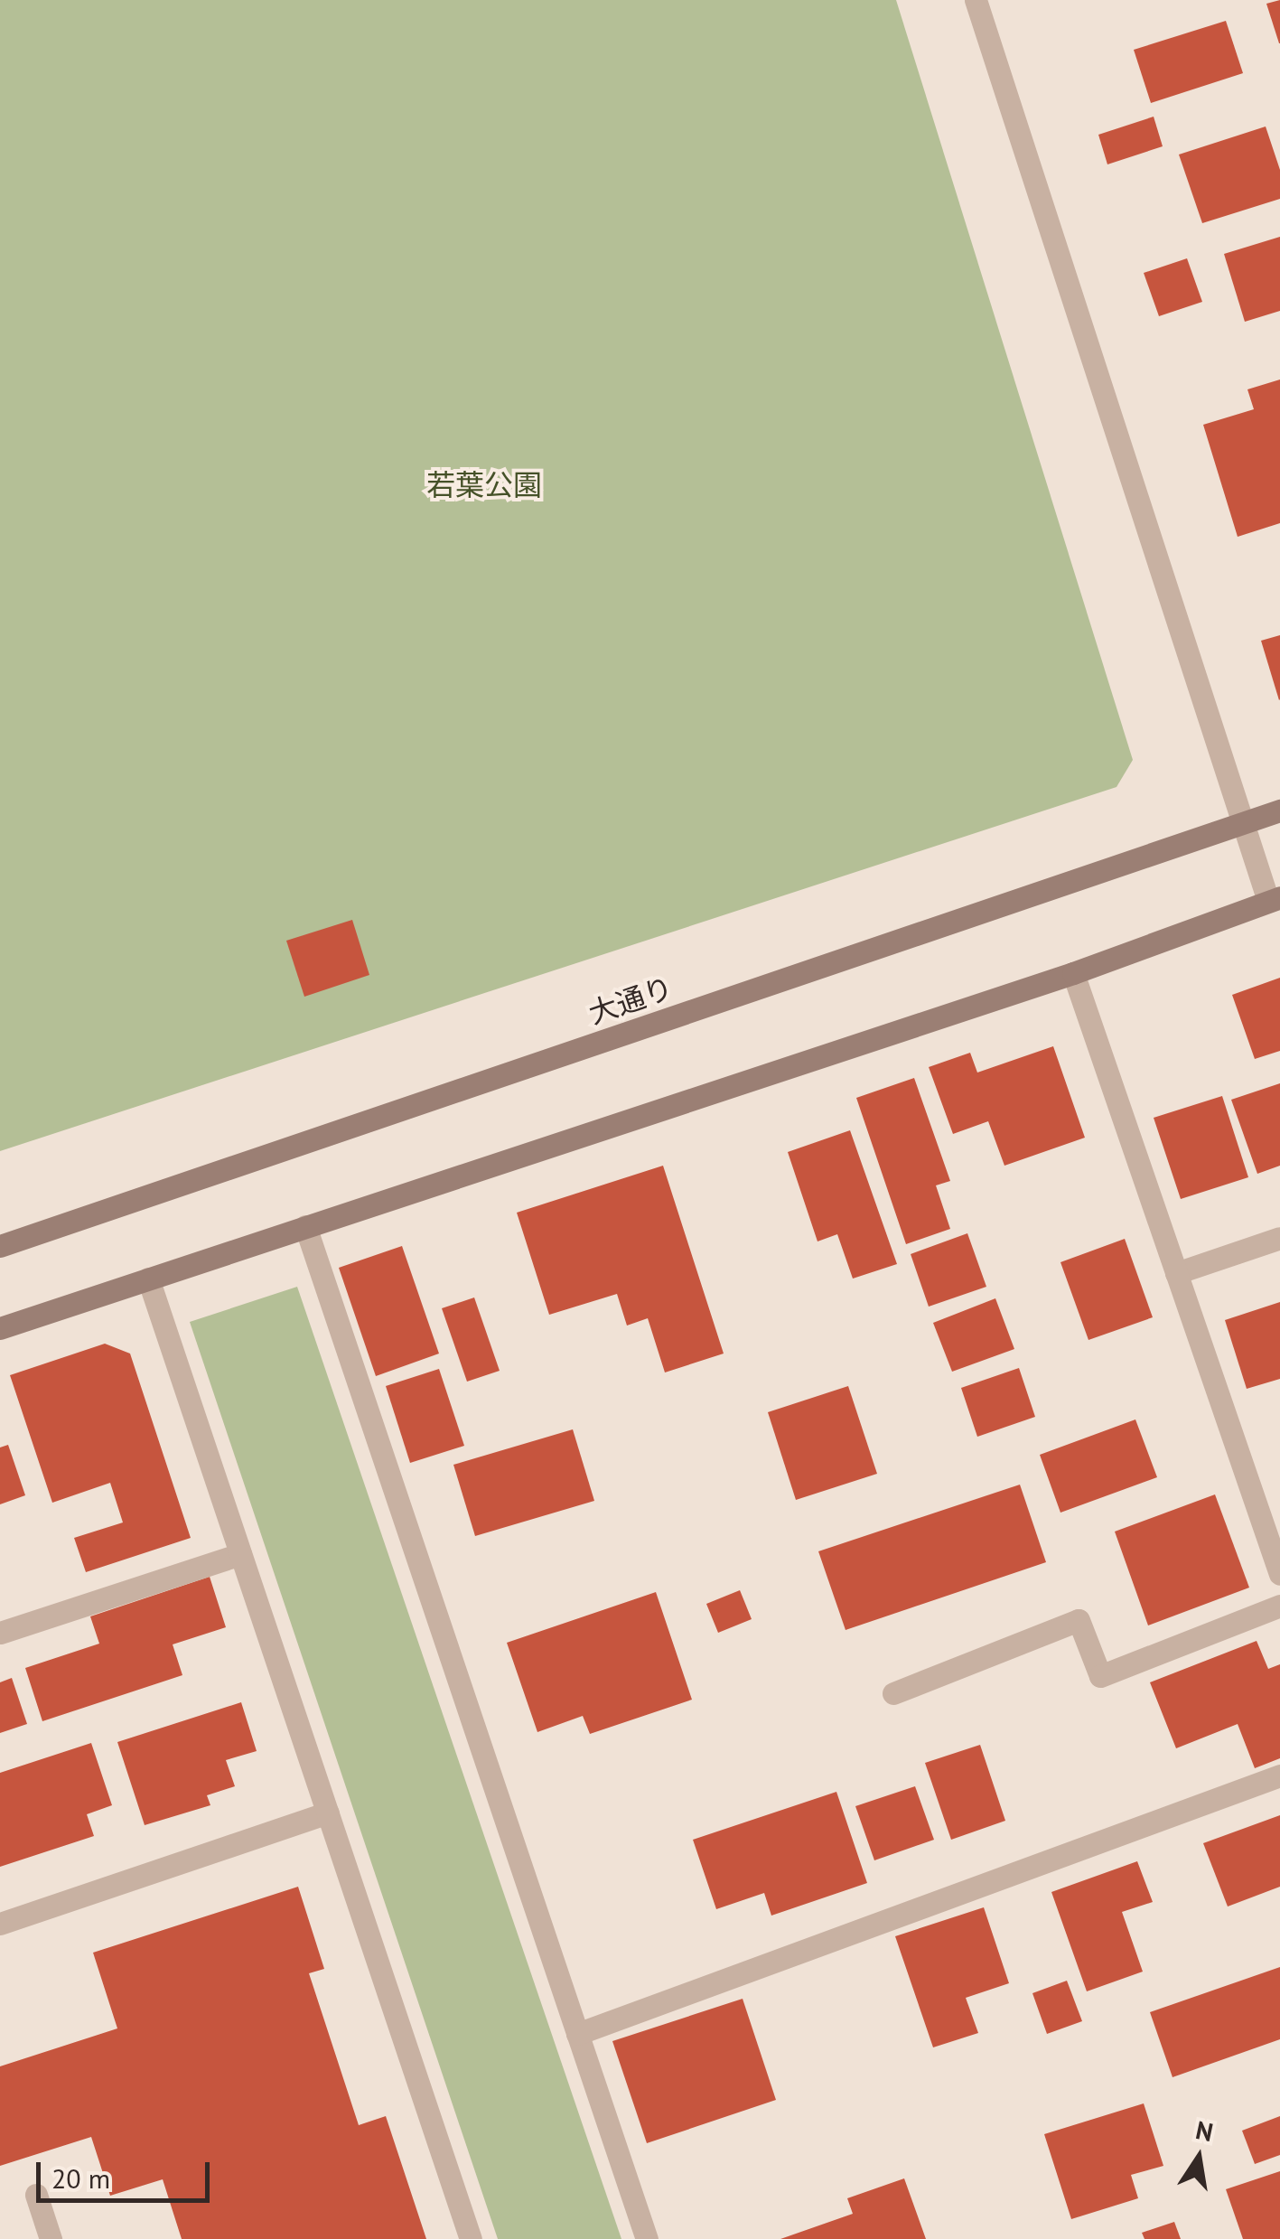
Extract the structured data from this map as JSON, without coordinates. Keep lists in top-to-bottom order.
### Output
{
  "streets": {
    "street": ["大通り"]
  },
  "parks": ["若葉公園"],
  "scale_bar": "20 m",
  "north": "top"
}
